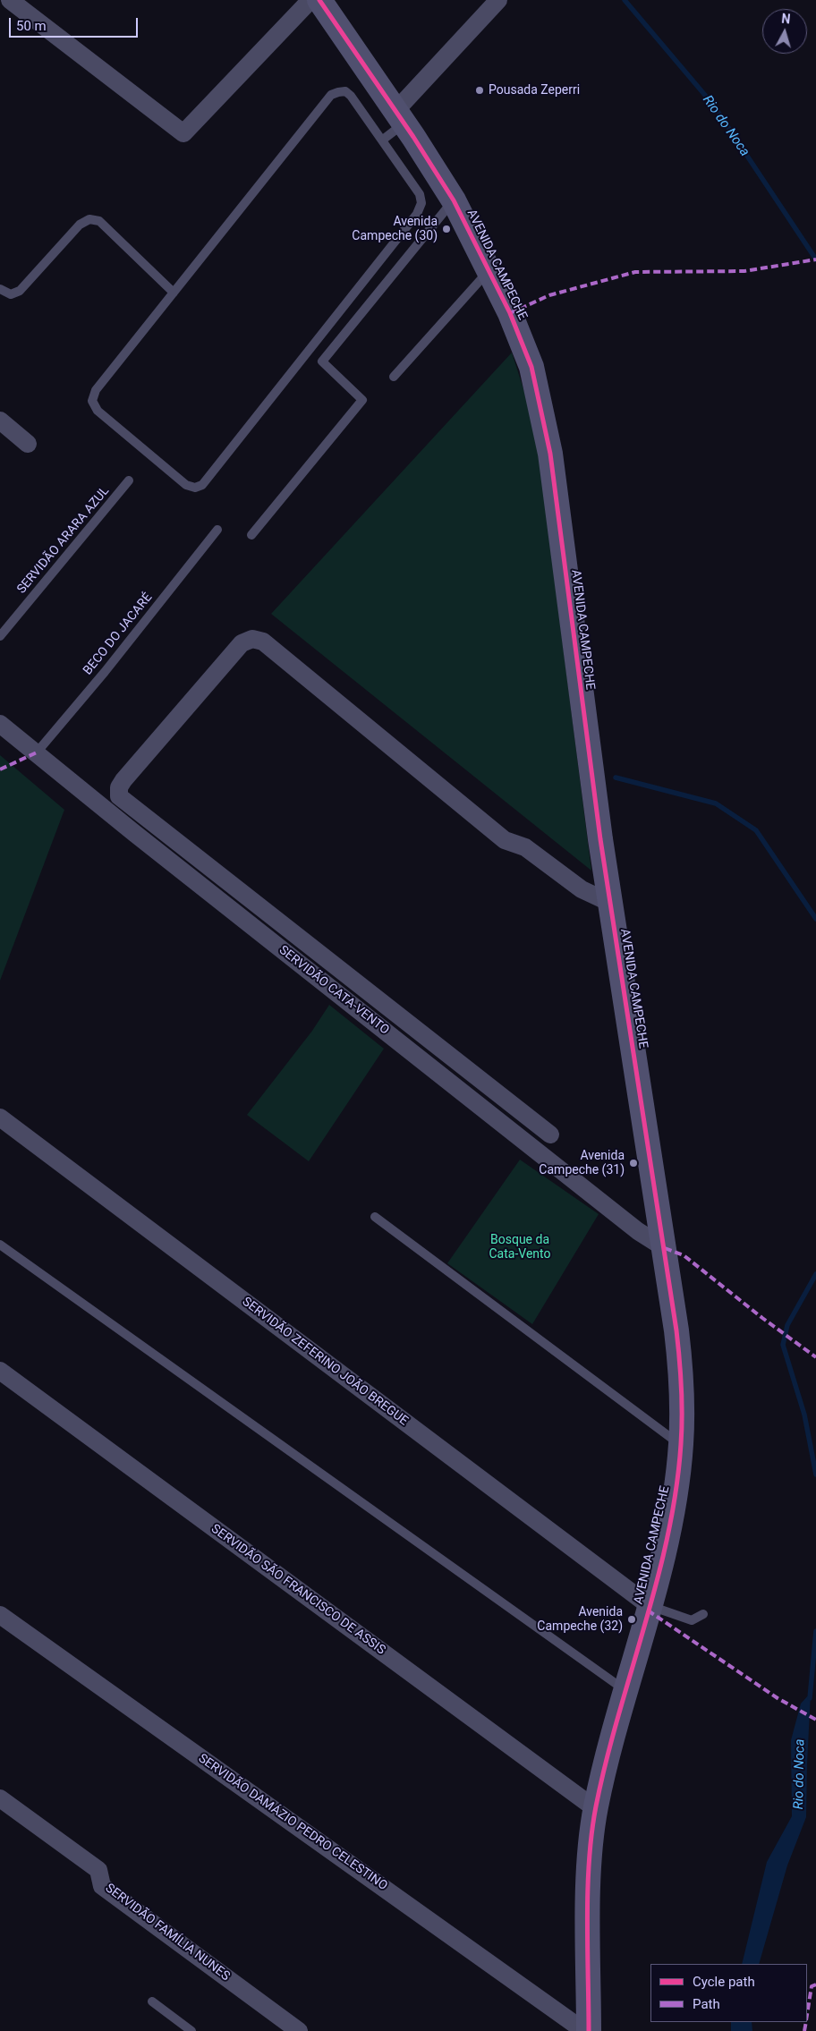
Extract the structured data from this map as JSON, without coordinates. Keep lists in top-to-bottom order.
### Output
{
  "streets": {
    "main road": ["AVENIDA CAMPECHE"],
    "street": [
      "SERVIDÃO CATA-VENTO",
      "SERVIDÃO ZEFERINO JOÃO BREGUE",
      "SERVIDÃO SÃO FRANCISCO DE ASSIS",
      "SERVIDÃO DAMÁZIO PEDRO CELESTINO",
      "SERVIDÃO FAMÍLIA NUNES"
    ],
    "lane": ["SERVIDÃO ARARA AZUL", "BECO DO JACARÉ"]
  },
  "crossings": [
    ["AVENIDA CAMPECHE", "SERVIDÃO CATA-VENTO"],
    ["AVENIDA CAMPECHE", "SERVIDÃO ZEFERINO JOÃO BREGUE"],
    ["AVENIDA CAMPECHE", "SERVIDÃO SÃO FRANCISCO DE ASSIS"],
    ["BECO DO JACARÉ", "SERVIDÃO CATA-VENTO"]
  ],
  "water": ["Rio do Noca"],
  "parks": ["Bosque da Cata-Vento"],
  "places": [
    "Pousada Zeperri",
    "Avenida Campeche (30)",
    "Avenida Campeche (31)",
    "Avenida Campeche (32)"
  ],
  "legend": ["Cycle path", "Path"],
  "scale_bar": "50 m",
  "north": "top"
}
